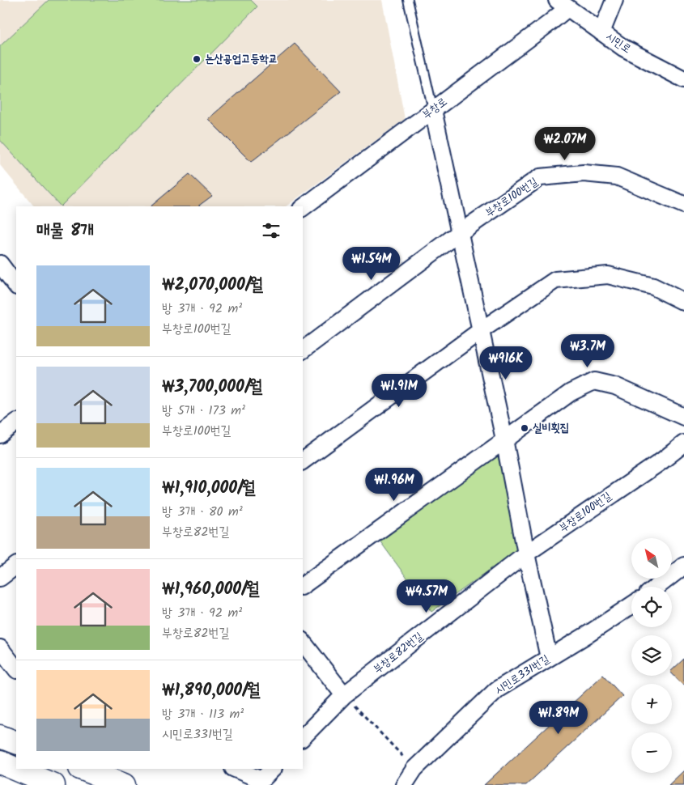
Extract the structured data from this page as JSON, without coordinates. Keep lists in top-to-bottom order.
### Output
{
  "streets": {
    "street": [
      "시민로",
      "부창로",
      "부창로100번길",
      "부창로82번길",
      "시민로331번길"
    ]
  },
  "crossings": [
    ["시민로", "부창로"],
    ["부창로100번길", "부창로82번길"]
  ],
  "places": ["논산공업고등학교", "실비횟집"],
  "north": "top left",
  "page": {
    "price": [
      "₩2.07M",
      "₩1.54M",
      "₩3.7M",
      "₩916K",
      "₩1.91M",
      "₩1.96M",
      "₩4.57M",
      "₩1.89M"
    ],
    "heading": "매물 8개",
    "list": [
      {
        "name": "₩2,070,000/월",
        "note": "방 3개 · 92 m² · 부창로100번길"
      },
      {
        "name": "₩3,700,000/월",
        "note": "방 5개 · 173 m² · 부창로100번길"
      },
      {
        "name": "₩1,910,000/월",
        "note": "방 3개 · 80 m² · 부창로82번길"
      },
      {
        "name": "₩1,960,000/월",
        "note": "방 3개 · 92 m² · 부창로82번길"
      },
      {
        "name": "₩1,890,000/월",
        "note": "방 3개 · 113 m² · 시민로331번길"
      }
    ],
    "map_buttons": ["+", "−"]
  }
}
